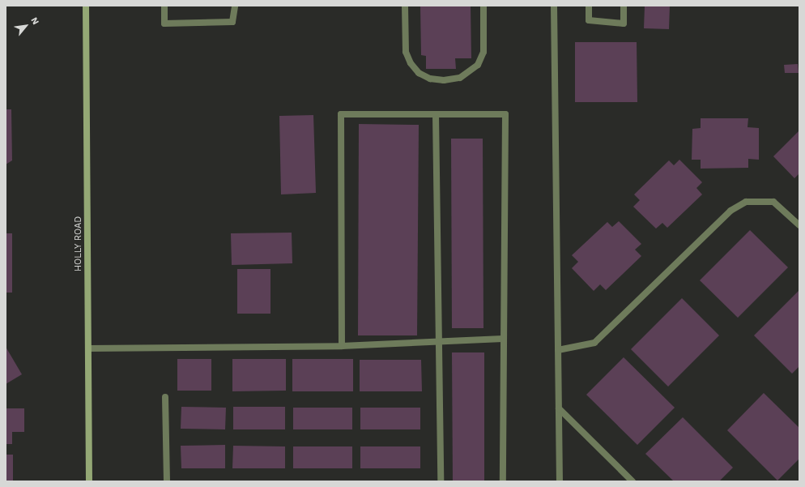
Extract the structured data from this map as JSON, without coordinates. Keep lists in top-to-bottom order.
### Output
{
  "streets": {
    "main road": ["HOLLY ROAD"]
  },
  "north": "top right"
}
